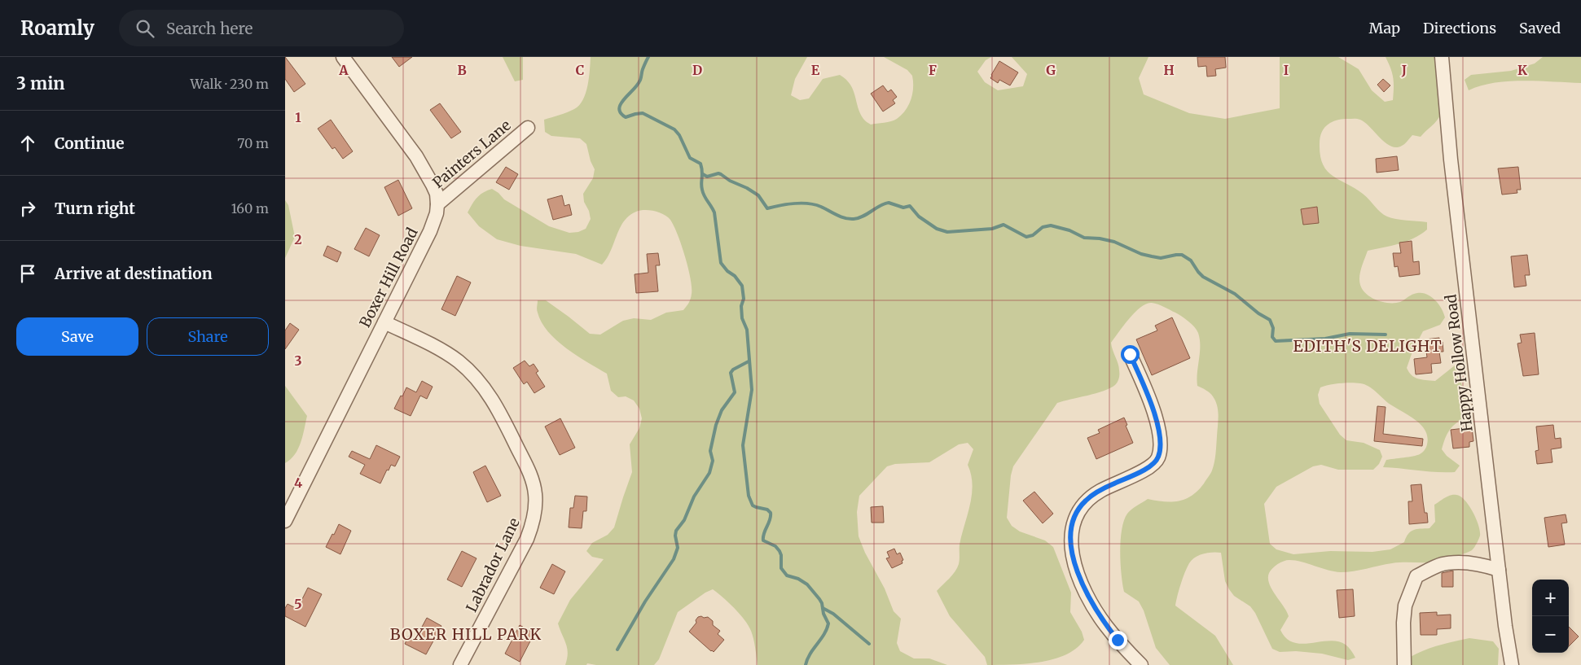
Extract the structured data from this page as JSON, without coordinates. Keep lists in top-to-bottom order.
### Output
{
  "streets": {
    "street": [
      "Painters Lane",
      "Boxer Hill Road",
      "Happy Hollow Road",
      "Labrador Lane"
    ]
  },
  "crossings": [
    ["Painters Lane", "Boxer Hill Road"],
    ["Boxer Hill Road", "Labrador Lane"]
  ],
  "districts": ["EDITH'S DELIGHT", "BOXER HILL PARK"],
  "page": {
    "header": "Roamly",
    "search": "Search here",
    "nav": ["Map", "Directions", "Saved"],
    "heading": ["3 min", "Walk · 230 m"],
    "list": [
      ["Continue", "70 m"],
      ["Turn right", "160 m"],
      "Arrive at destination"
    ],
    "buttons": ["Save", "Share"],
    "map_buttons": ["+", "−"]
  },
  "grid": {
    "columns": [
      "A",
      "B",
      "C",
      "D",
      "E",
      "F",
      "G",
      "H",
      "I",
      "J",
      "K"
    ],
    "rows": [
      "1",
      "2",
      "3",
      "4",
      "5"
    ]
  }
}
